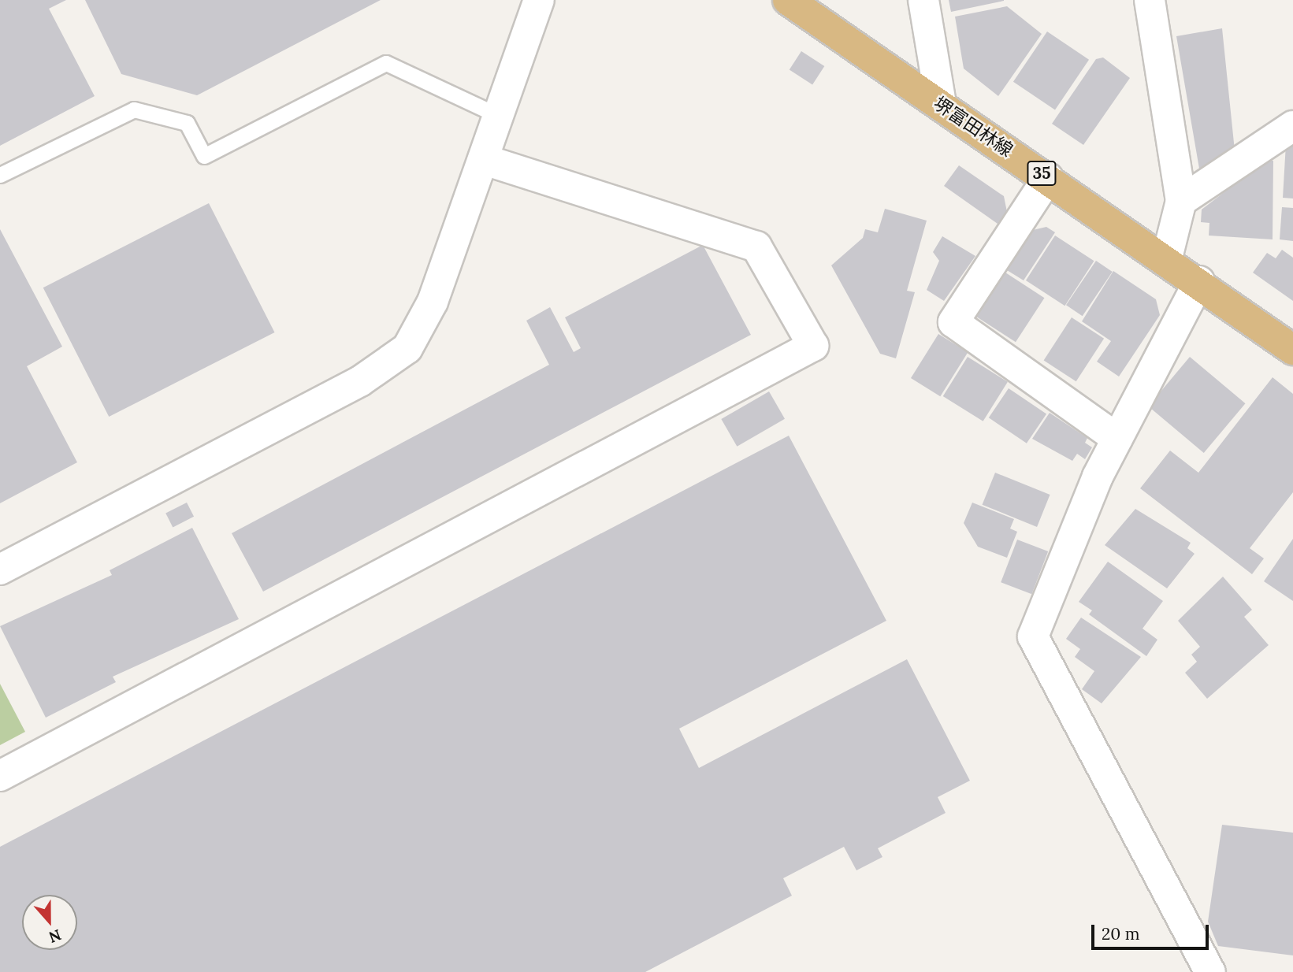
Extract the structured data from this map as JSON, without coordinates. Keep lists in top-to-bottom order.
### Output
{
  "streets": {
    "main road": ["堺富田林線", "35"]
  },
  "scale_bar": "20 m",
  "north": "bottom"
}
